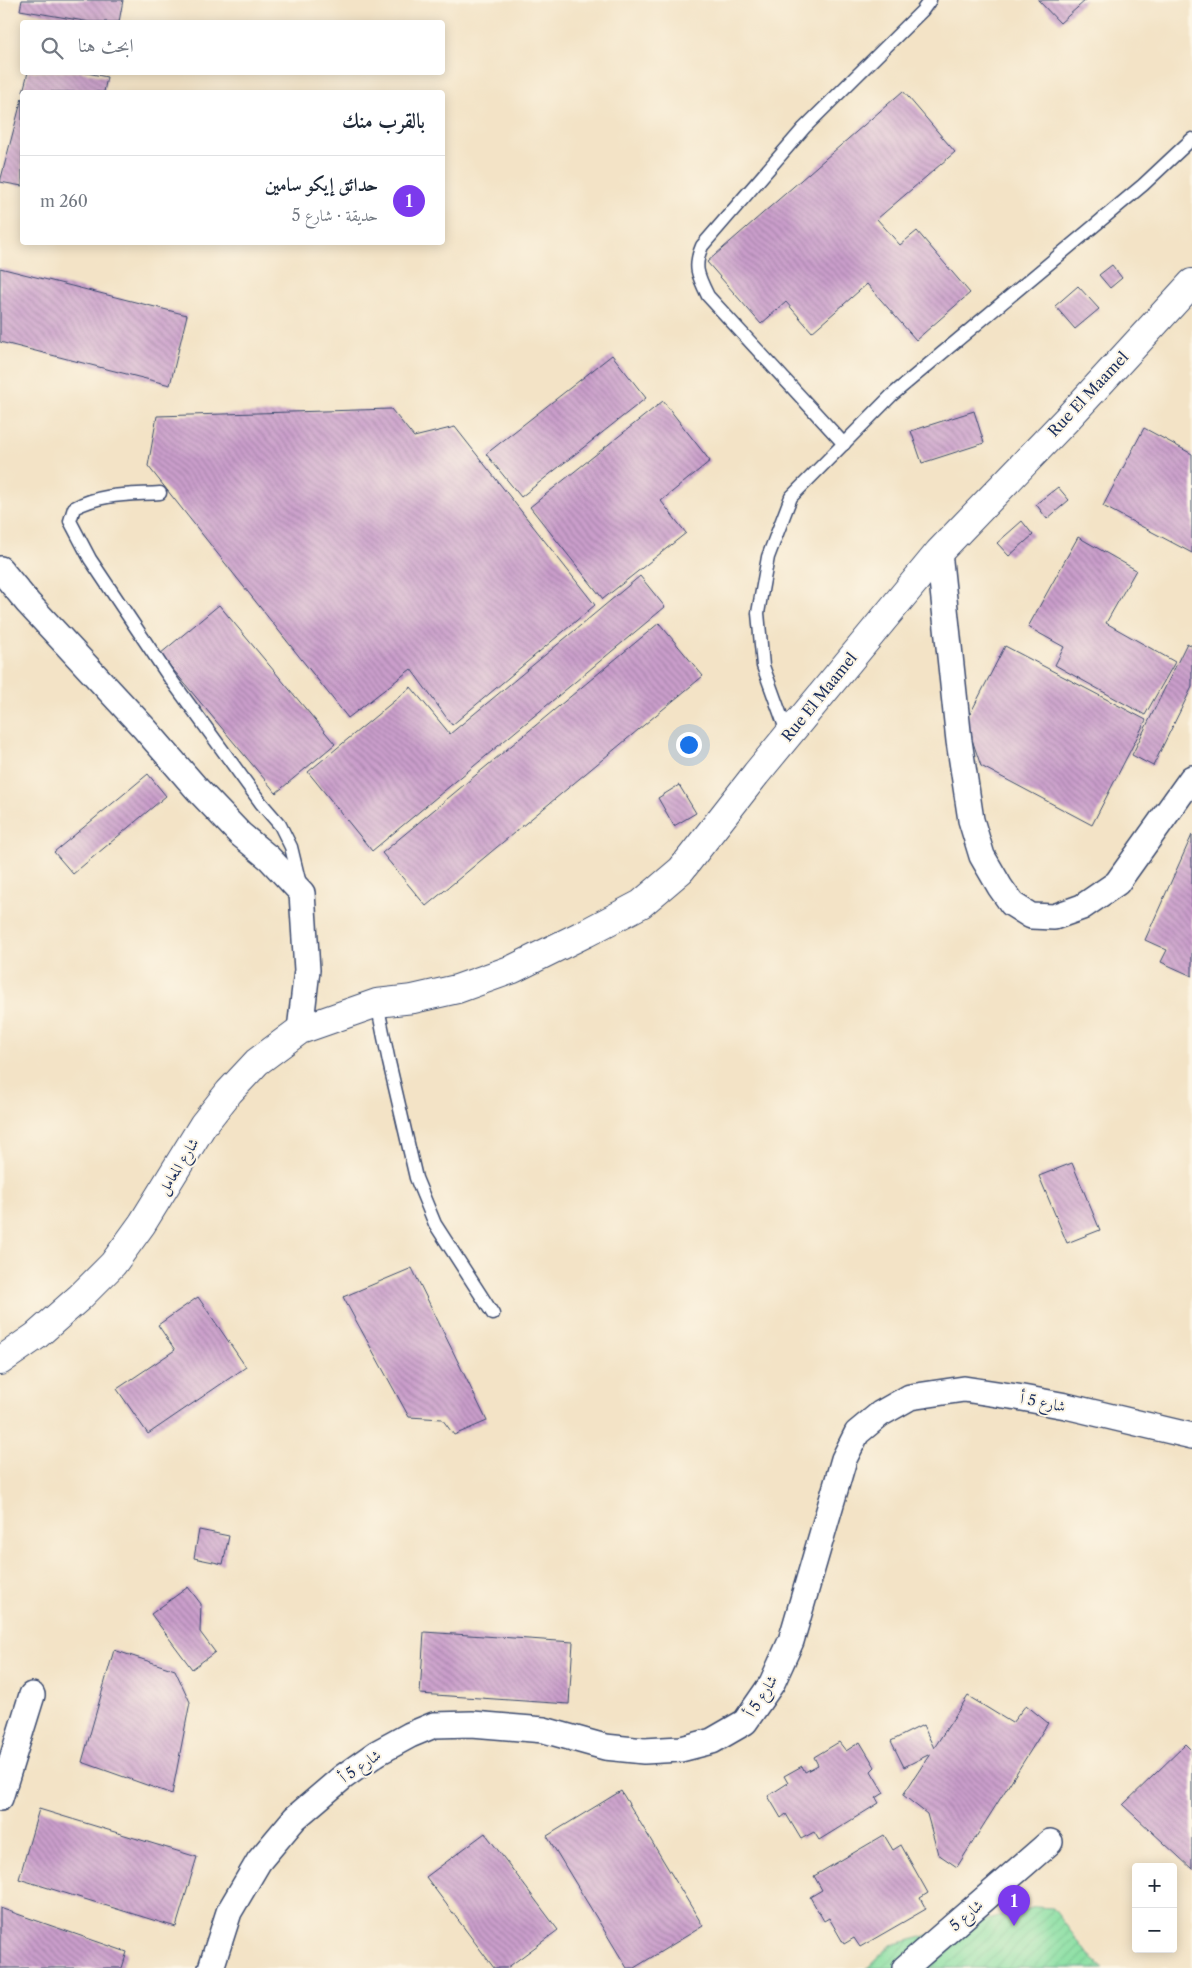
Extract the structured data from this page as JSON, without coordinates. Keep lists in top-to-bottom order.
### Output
{
  "streets": {
    "street": [
      "Rue El Maamel",
      "شارع المعامل",
      "شارع 5 أ",
      "شارع 5"
    ]
  },
  "crossings": [
    ["Rue El Maamel", "شارع المعامل"]
  ],
  "page": {
    "search": "ابحث هنا",
    "heading": "بالقرب منك",
    "list": [
      {
        "mark": "1",
        "name": "حدائق إيكو سامين",
        "note": "حديقة · شارع 5",
        "value": "260 m"
      }
    ],
    "map_buttons": ["+", "−"],
    "pins": "1"
  }
}
